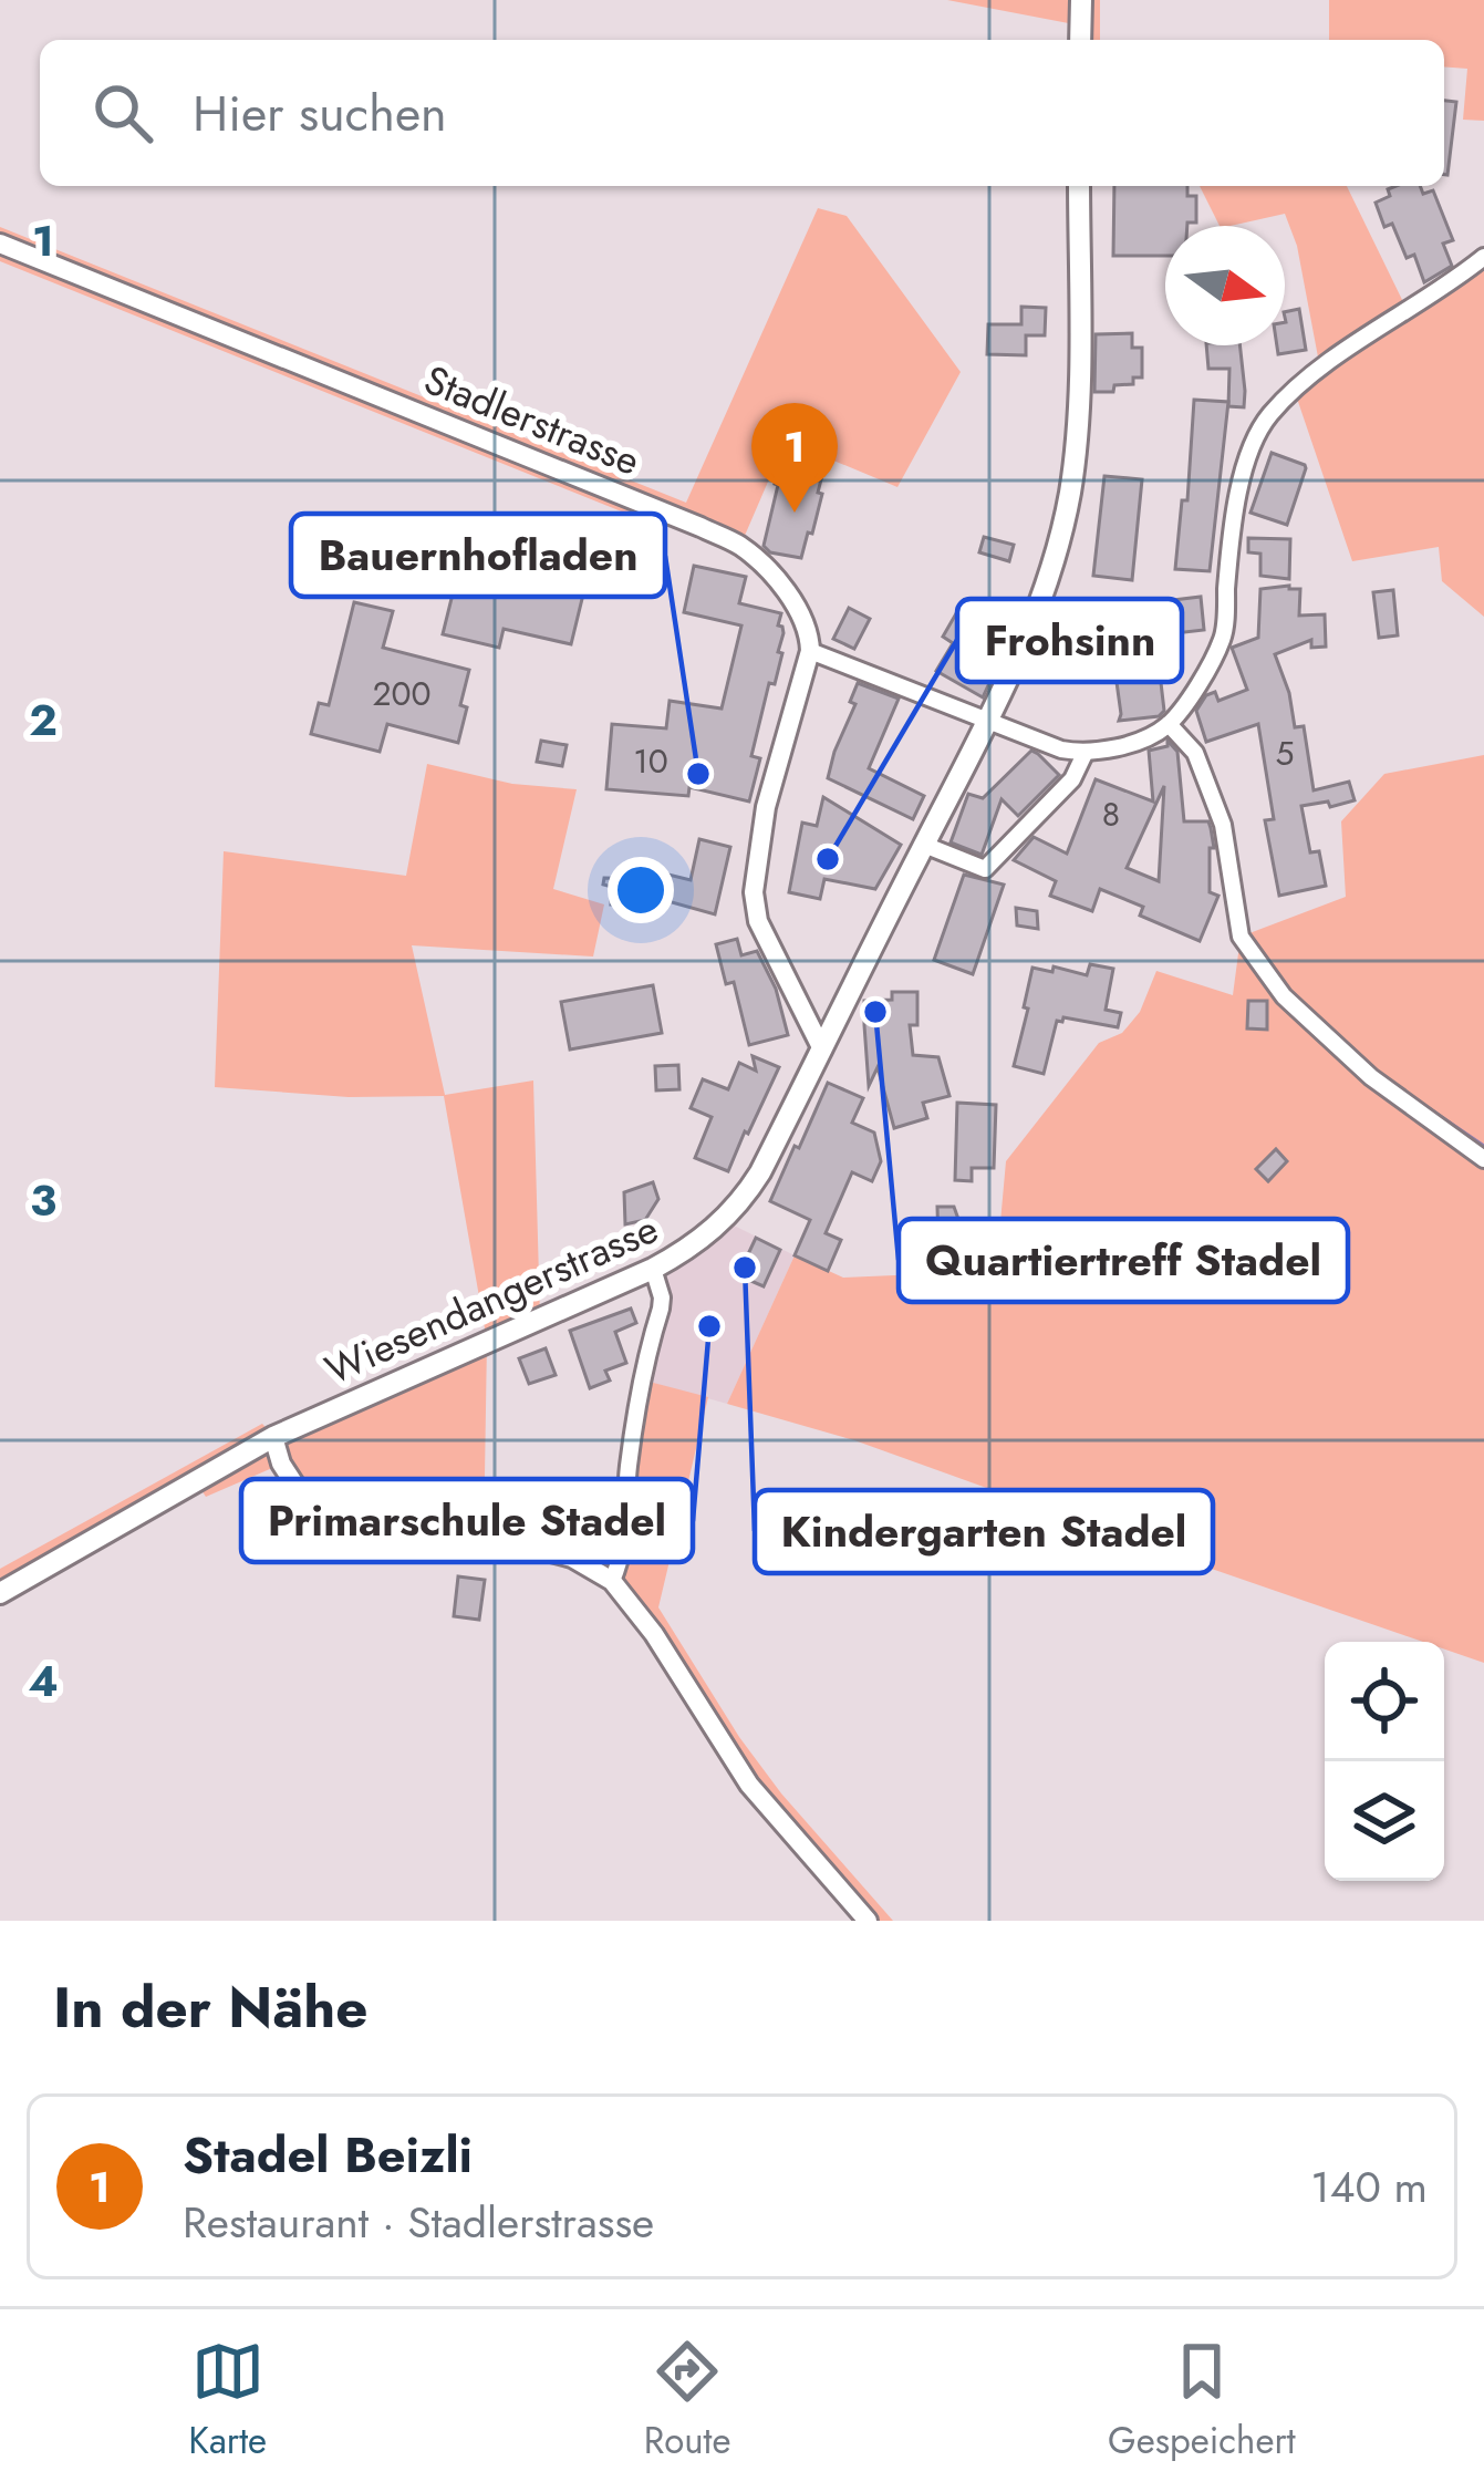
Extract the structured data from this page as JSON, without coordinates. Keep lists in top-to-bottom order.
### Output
{
  "streets": {
    "main road": ["Wiesendangerstrasse"],
    "street": ["Stadlerstrasse"]
  },
  "places": [
    "Bauernhofladen",
    "Frohsinn",
    "Quartiertreff Stadel",
    "Kindergarten Stadel",
    "Primarschule Stadel"
  ],
  "house_numbers": [
    "200",
    "5",
    "10",
    "8"
  ],
  "north": "right",
  "page": {
    "search": "Hier suchen",
    "pins": "1",
    "heading": "In der Nähe",
    "list": [
      {
        "mark": "1",
        "name": "Stadel Beizli",
        "note": "Restaurant · Stadlerstrasse",
        "value": "140 m"
      }
    ],
    "nav": ["Karte", "Route", "Gespeichert"]
  },
  "grid": {
    "rows": [
      "1",
      "2",
      "3",
      "4"
    ]
  }
}
